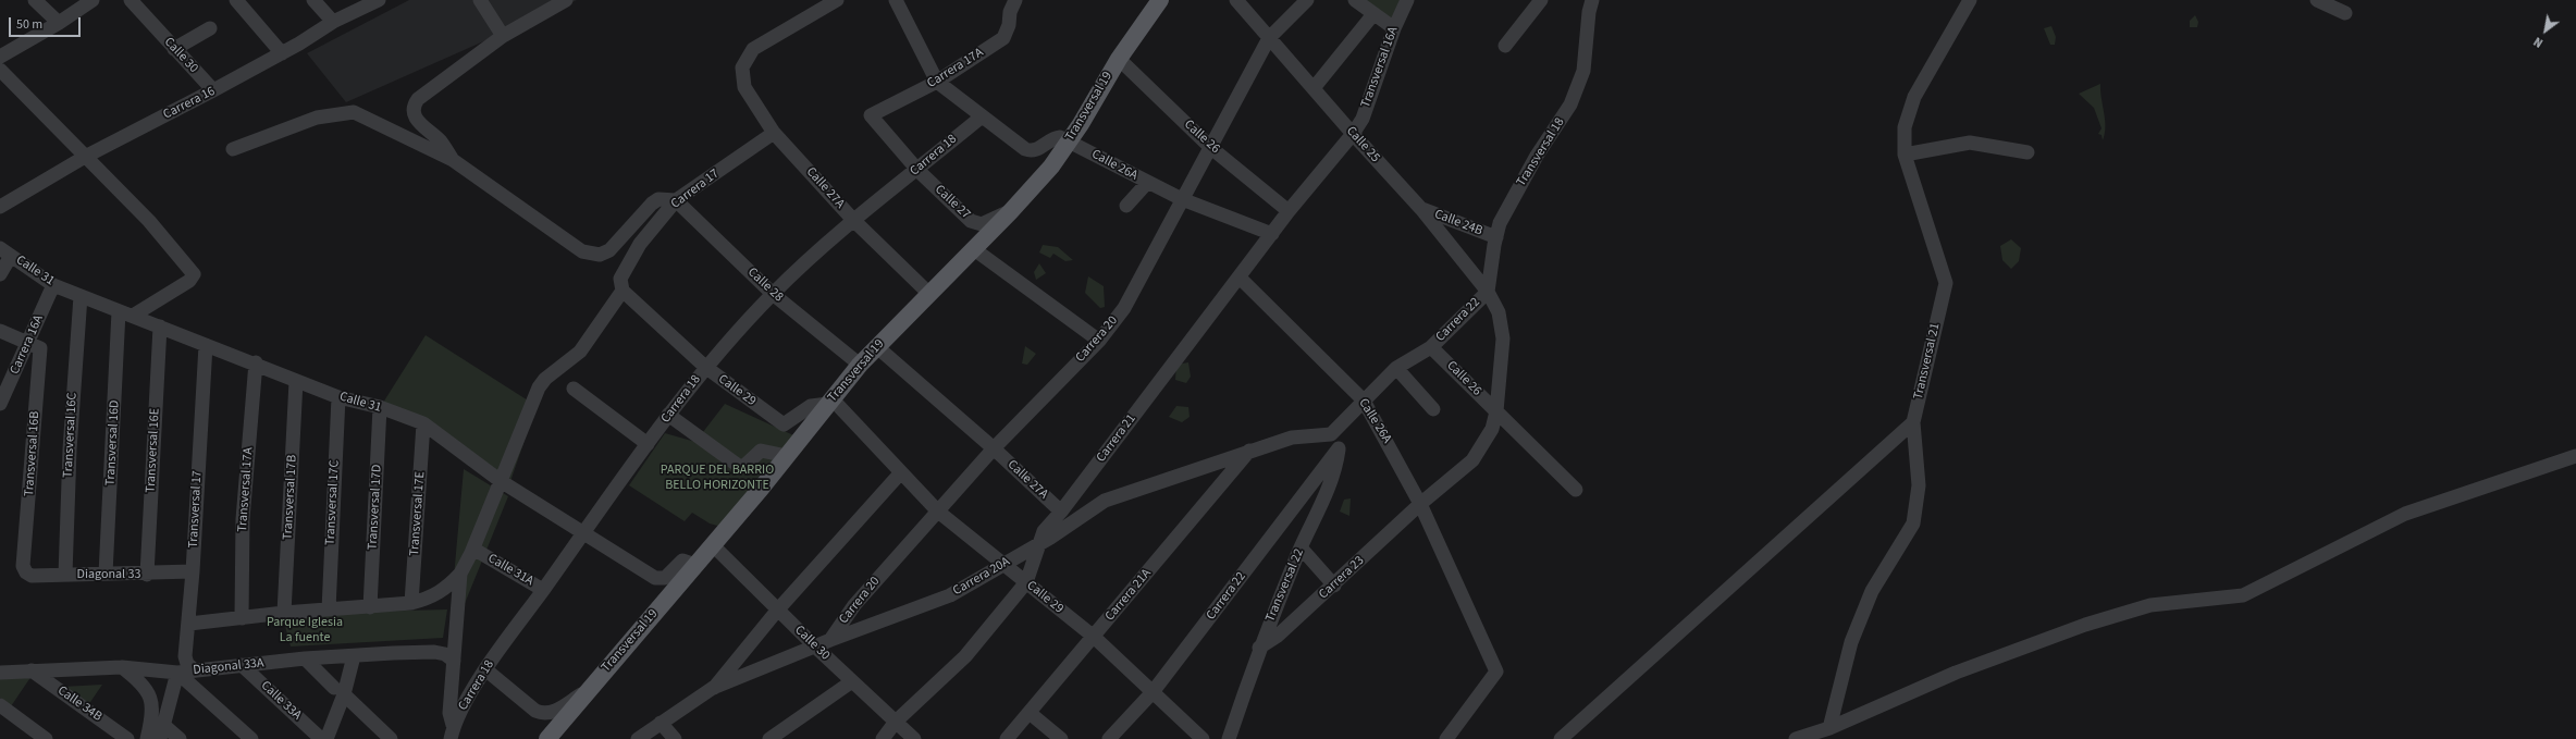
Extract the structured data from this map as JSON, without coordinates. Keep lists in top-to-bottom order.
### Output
{
  "streets": {
    "main road": ["Transversal 19"],
    "street": [
      "Calle 30",
      "Transversal 16A",
      "Carrera 17A",
      "Carrera 16",
      "Calle 26",
      "Calle 25",
      "Transversal 18",
      "Carrera 18",
      "Calle 26A",
      "Calle 27A",
      "Carrera 17",
      "Calle 27",
      "Calle 24B",
      "Calle 31",
      "Calle 28",
      "Carrera 22",
      "Carrera 20",
      "Carrera 16A",
      "Transversal 21",
      "Calle 29",
      "Transversal 16C",
      "Carrera 21",
      "Transversal 16D",
      "Transversal 16E",
      "Transversal 16B",
      "Transversal 17A",
      "Transversal 17B",
      "Transversal 17C",
      "Transversal 17D",
      "Transversal 17",
      "Transversal 17E",
      "Calle 31A",
      "Diagonal 33",
      "Carrera 20A",
      "Carrera 23",
      "Transversal 22",
      "Carrera 21A",
      "Diagonal 33A",
      "Calle 33A",
      "Calle 34B"
    ]
  },
  "crossings": [
    ["Calle 30", "Carrera 16"],
    ["Calle 30", "Transversal 19"],
    ["Calle 30", "Carrera 21"],
    ["Calle 30", "Carrera 20A"],
    ["Transversal 16A", "Calle 25"],
    ["Transversal 16A", "Carrera 21"],
    ["Carrera 17A", "Calle 26A"],
    ["Carrera 17A", "Calle 27"],
    ["Transversal 19", "Calle 26"],
    ["Transversal 19", "Calle 26A"],
    ["Transversal 19", "Calle 27A"],
    ["Transversal 19", "Calle 27"],
    ["Transversal 19", "Calle 31"],
    ["Transversal 19", "Calle 28"],
    ["Transversal 19", "Calle 29"],
    ["Calle 26", "Calle 25"],
    ["Calle 26", "Carrera 22"],
    ["Calle 26", "Carrera 20"],
    ["Calle 26", "Carrera 21"],
    ["Calle 26", "Carrera 23"],
    ["Calle 25", "Transversal 18"],
    ["Calle 25", "Calle 24B"],
    ["Calle 25", "Carrera 22"],
    ["Calle 25", "Carrera 20"],
    ["Calle 25", "Carrera 21"],
    ["Calle 25", "Carrera 23"],
    ["Transversal 18", "Calle 24B"],
    ["Transversal 18", "Carrera 22"],
    ["Carrera 18", "Calle 26A"],
    ["Carrera 18", "Calle 27A"],
    ["Carrera 18", "Calle 27"],
    ["Carrera 18", "Calle 31"],
    ["Carrera 18", "Calle 28"],
    ["Carrera 18", "Calle 29"],
    ["Carrera 18", "Calle 31A"],
    ["Calle 26A", "Carrera 22"],
    ["Calle 26A", "Carrera 20"],
    ["Calle 26A", "Carrera 21"],
    ["Calle 26A", "Carrera 23"],
    ["Calle 27A", "Carrera 17"],
    ["Calle 27A", "Carrera 20"],
    ["Calle 27A", "Carrera 21"],
    ["Carrera 17", "Calle 31"],
    ["Carrera 17", "Calle 28"],
    ["Carrera 17", "Calle 29"],
    ["Carrera 17", "Calle 31A"],
    ["Calle 31", "Carrera 16A"],
    ["Calle 31", "Transversal 16C"],
    ["Calle 31", "Transversal 16D"],
    ["Calle 31", "Transversal 16E"],
    ["Calle 31", "Transversal 17A"],
    ["Calle 31", "Transversal 17B"],
    ["Calle 31", "Transversal 17C"],
    ["Calle 31", "Transversal 17D"],
    ["Calle 31", "Transversal 17"],
    ["Calle 31", "Transversal 17E"],
    ["Carrera 22", "Calle 29"],
    ["Carrera 22", "Carrera 20A"],
    ["Carrera 22", "Transversal 22"],
    ["Carrera 20", "Calle 29"],
    ["Carrera 20", "Carrera 20A"],
    ["Carrera 16A", "Transversal 16B"],
    ["Calle 29", "Carrera 21"],
    ["Calle 29", "Carrera 20A"],
    ["Calle 29", "Carrera 21A"],
    ["Transversal 16C", "Diagonal 33"],
    ["Carrera 21", "Carrera 20A"],
    ["Transversal 16D", "Diagonal 33"],
    ["Transversal 16E", "Diagonal 33"],
    ["Transversal 16B", "Diagonal 33"],
    ["Transversal 17", "Diagonal 33"],
    ["Transversal 17", "Diagonal 33A"],
    ["Carrera 20A", "Carrera 21A"],
    ["Carrera 23", "Transversal 22"],
    ["Diagonal 33A", "Calle 33A"],
    ["Diagonal 33A", "Calle 34B"]
  ],
  "parks": ["PARQUE DEL BARRIO BELLO HORIZONTE", "Parque Iglesia La fuente"],
  "scale_bar": "50 m",
  "north": "bottom left"
}
